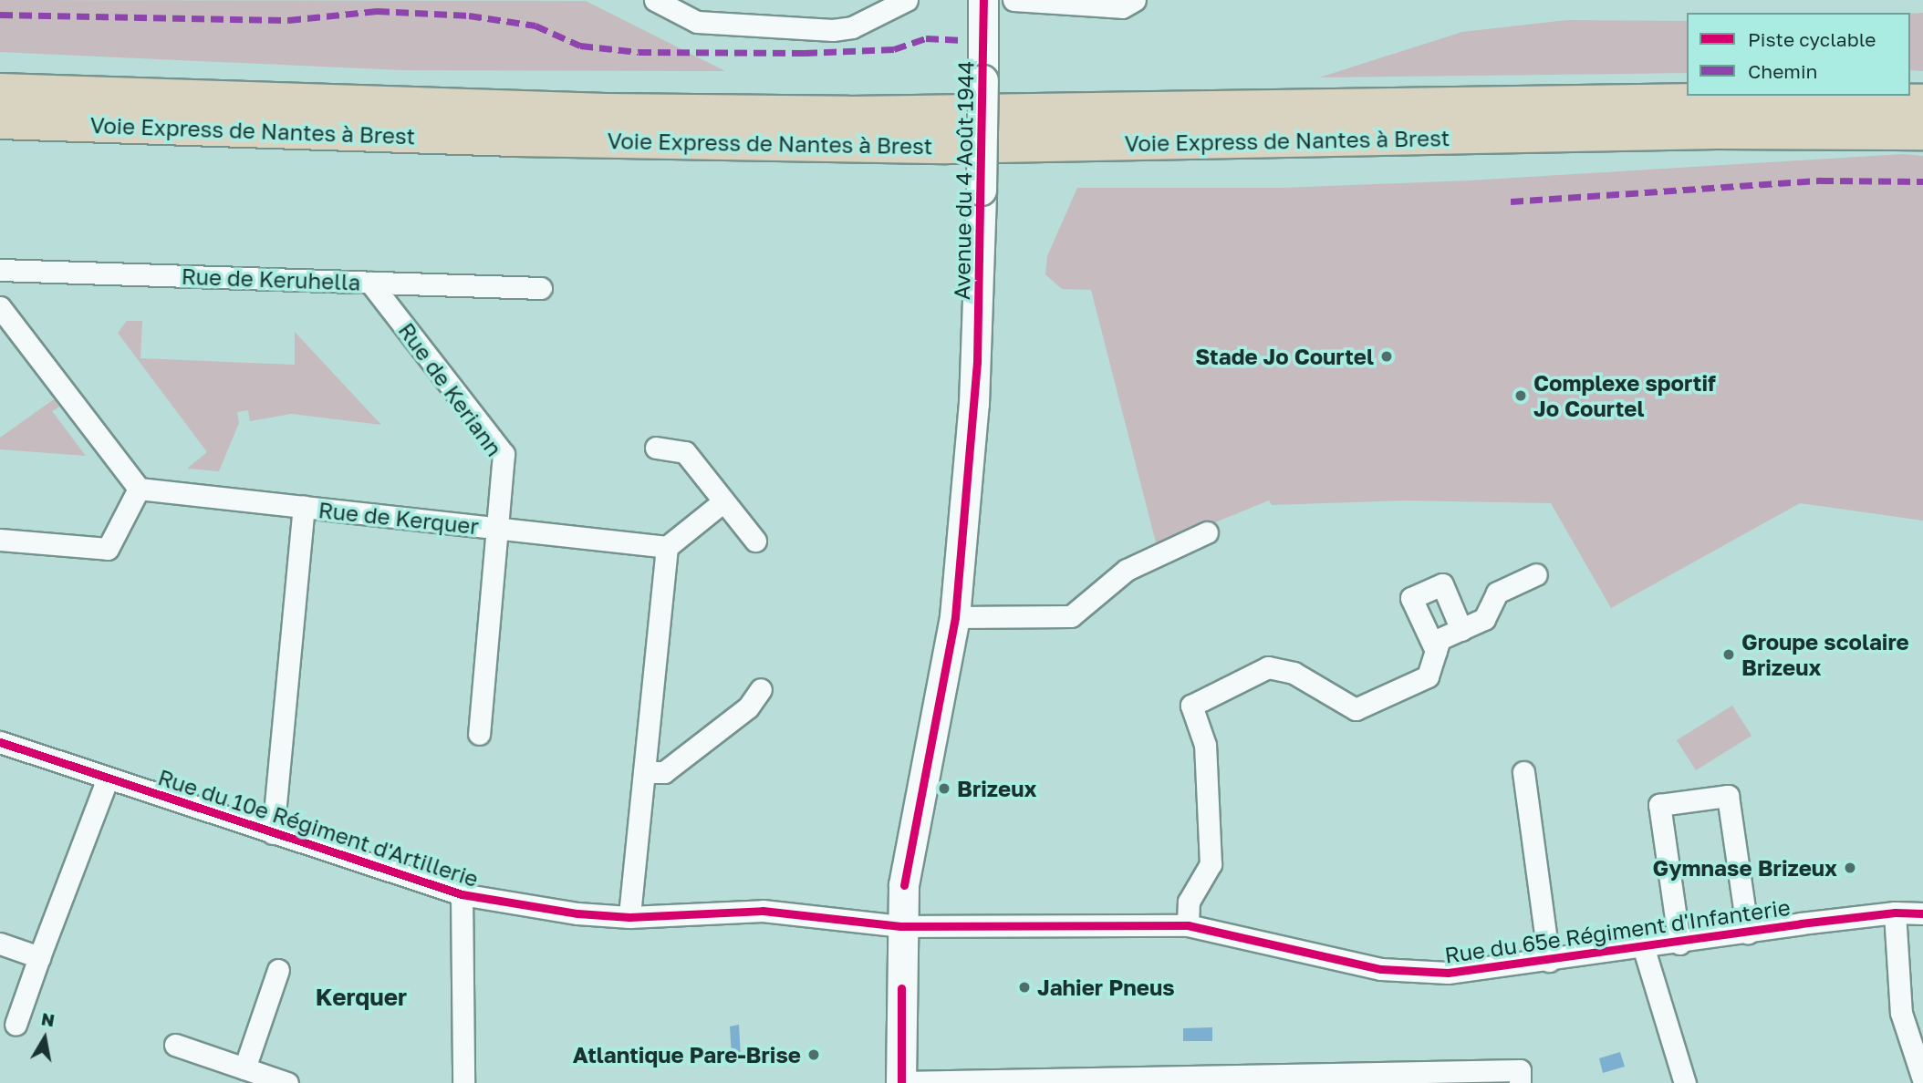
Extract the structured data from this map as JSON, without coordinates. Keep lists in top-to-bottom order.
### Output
{
  "streets": {
    "highway": ["Voie Express de Nantes à Brest"],
    "street": [
      "Avenue du 4 Août 1944",
      "Rue de Keruhella",
      "Rue de Keriann",
      "Rue de Kerquer",
      "Rue du 10e Régiment d'Artillerie",
      "Rue du 65e Régiment d'Infanterie"
    ]
  },
  "crossings": [
    ["Avenue du 4 Août 1944", "Rue du 10e Régiment d'Artillerie"],
    ["Avenue du 4 Août 1944", "Rue du 65e Régiment d'Infanterie"],
    ["Rue de Keruhella", "Rue de Keriann"],
    ["Rue de Keriann", "Rue de Kerquer"],
    ["Rue de Kerquer", "Rue du 10e Régiment d'Artillerie"],
    ["Rue du 10e Régiment d'Artillerie", "Rue du 65e Régiment d'Infanterie"]
  ],
  "districts": ["Kerquer"],
  "places": [
    "Stade Jo Courtel",
    "Complexe sportif Jo Courtel",
    "Groupe scolaire Brizeux",
    "Brizeux",
    "Gymnase Brizeux",
    "Jahier Pneus",
    "Atlantique Pare-Brise"
  ],
  "legend": ["Piste cyclable", "Chemin"],
  "north": "top"
}
